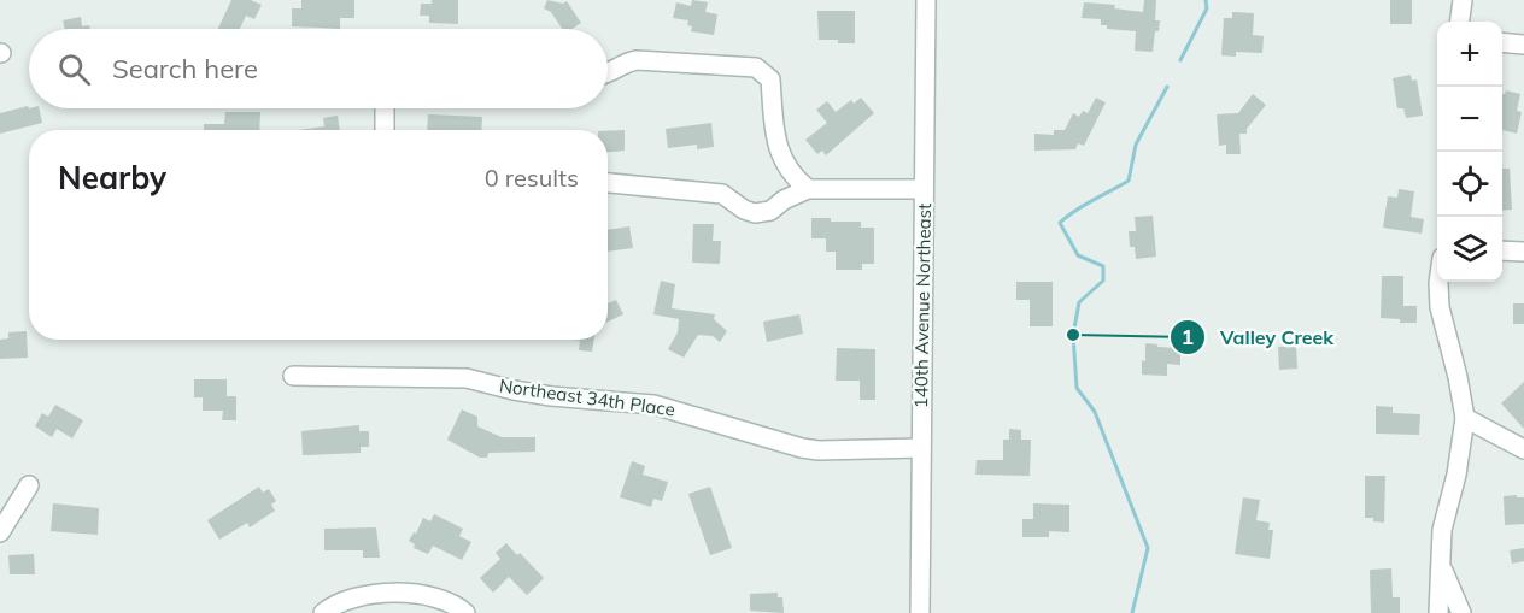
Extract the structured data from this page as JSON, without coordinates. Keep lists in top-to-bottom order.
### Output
{
  "streets": {
    "street": ["140th Avenue Northeast", "Northeast 34th Place"]
  },
  "crossings": [
    ["140th Avenue Northeast", "Northeast 34th Place"]
  ],
  "places": ["Valley Creek"],
  "page": {
    "map_buttons": ["+", "−"],
    "search": "Search here",
    "heading": ["Nearby", "0 results"]
  }
}
